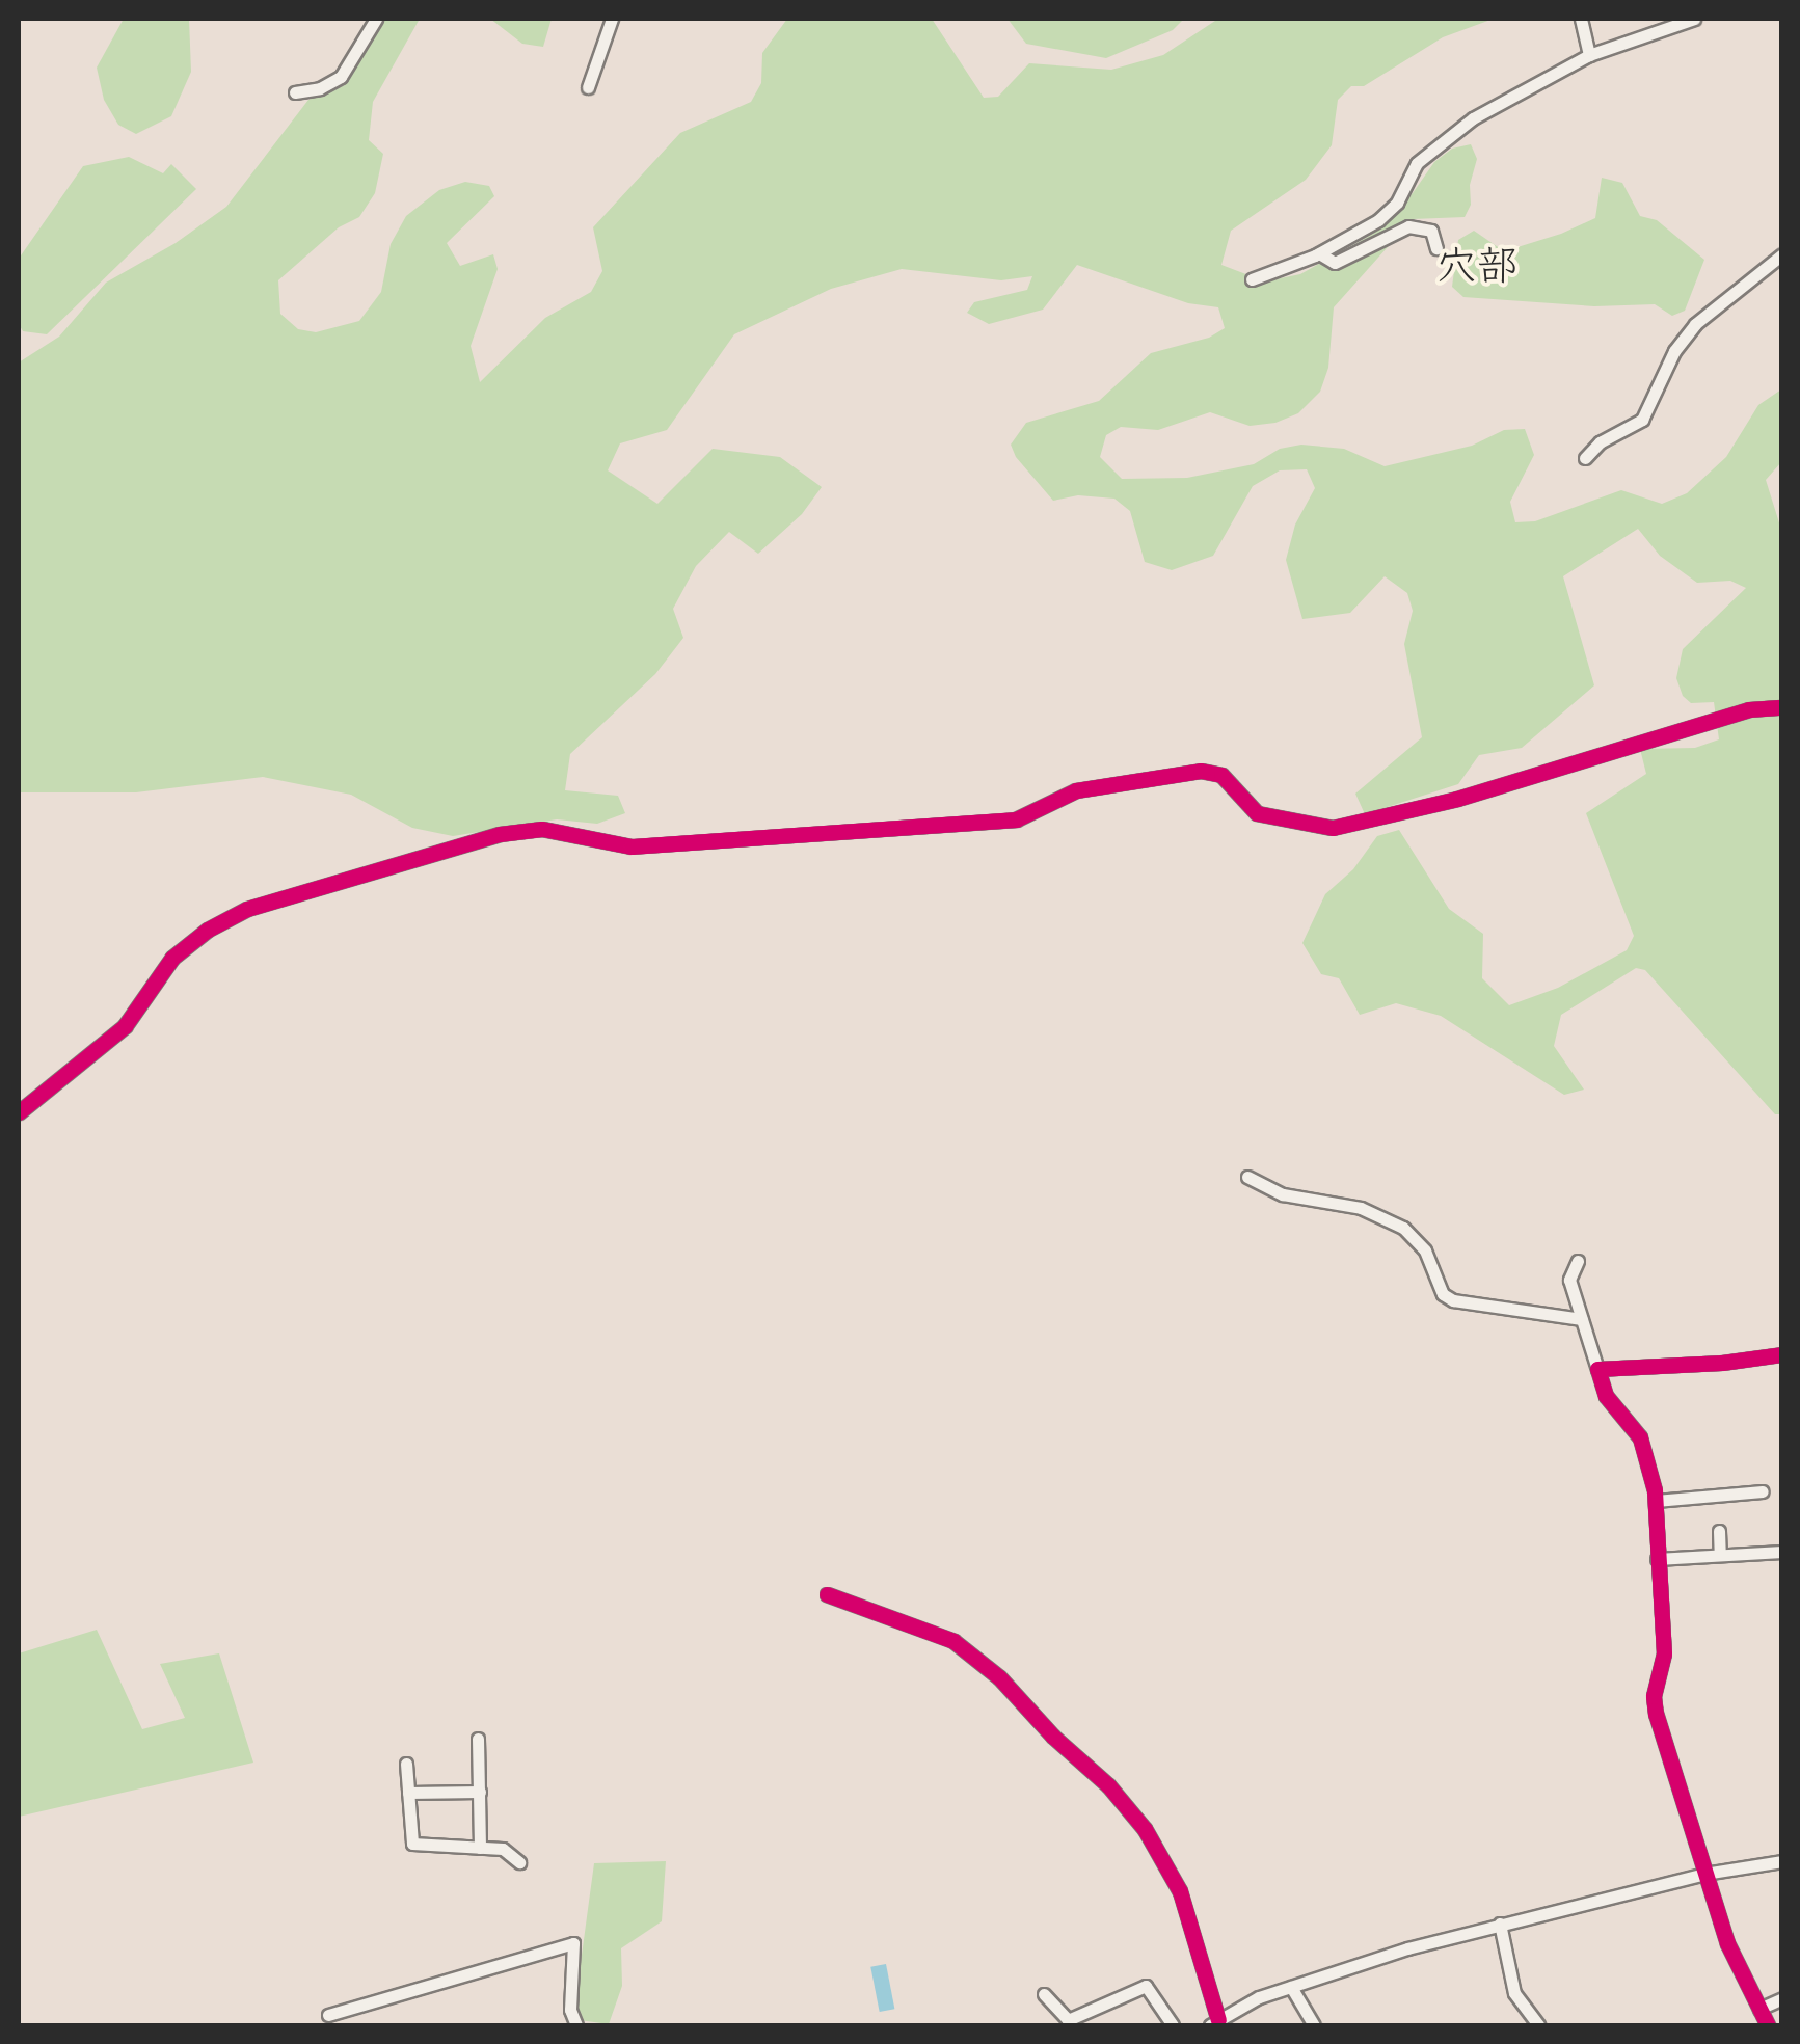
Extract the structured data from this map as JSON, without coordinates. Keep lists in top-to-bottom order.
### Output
{
  "districts": ["穴部"]
}
